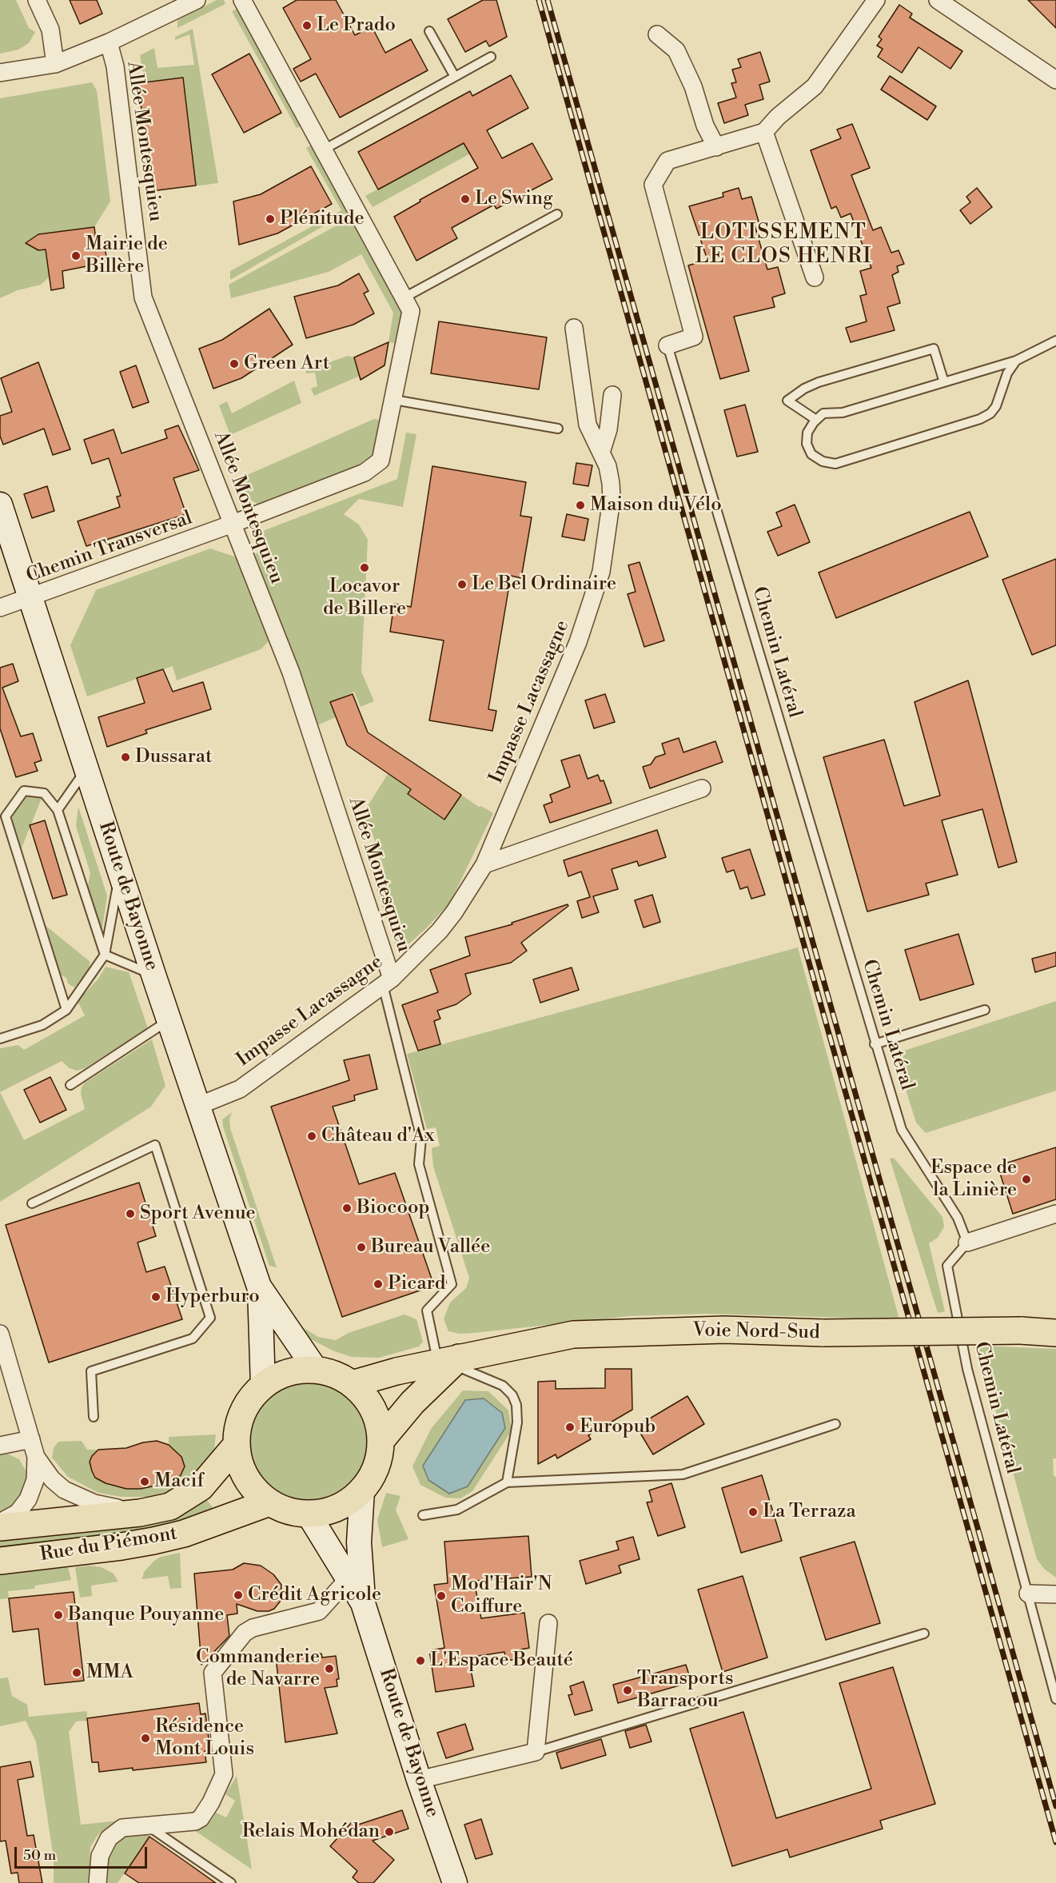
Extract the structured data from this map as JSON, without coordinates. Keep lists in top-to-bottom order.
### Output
{
  "streets": {
    "main road": ["Route de Bayonne", "Voie Nord-Sud", "Rue du Piémont"],
    "street": ["Allée Montesquieu", "Chemin Transversal", "Impasse Lacassagne"],
    "lane": ["Chemin Latéral"]
  },
  "crossings": [
    ["Allée Montesquieu", "Chemin Transversal"],
    ["Allée Montesquieu", "Impasse Lacassagne"],
    ["Chemin Transversal", "Route de Bayonne"],
    ["Impasse Lacassagne", "Route de Bayonne"],
    ["Route de Bayonne", "Voie Nord-Sud"],
    ["Route de Bayonne", "Rue du Piémont"],
    ["Voie Nord-Sud", "Rue du Piémont"]
  ],
  "districts": ["LOTISSEMENT LE CLOS HENRI"],
  "places": [
    "Le Prado",
    "Le Swing",
    "Plénitude",
    "Mairie de Billère",
    "Green Art",
    "Maison du Vélo",
    "Locavor de Billere",
    "Le Bel Ordinaire",
    "Dussarat",
    "Château d'Ax",
    "Espace de la Linière",
    "Biocoop",
    "Sport Avenue",
    "Bureau Vallée",
    "Picard",
    "Hyperburo",
    "Europub",
    "Macif",
    "La Terraza",
    "Crédit Agricole",
    "Mod'Hair'N Coiffure",
    "Banque Pouyanne",
    "L'Espace Beauté",
    "Commanderie de Navarre",
    "MMA",
    "Transports Barracou",
    "Résidence Mont Louis",
    "Relais Mohédan"
  ],
  "scale_bar": "50 m"
}
